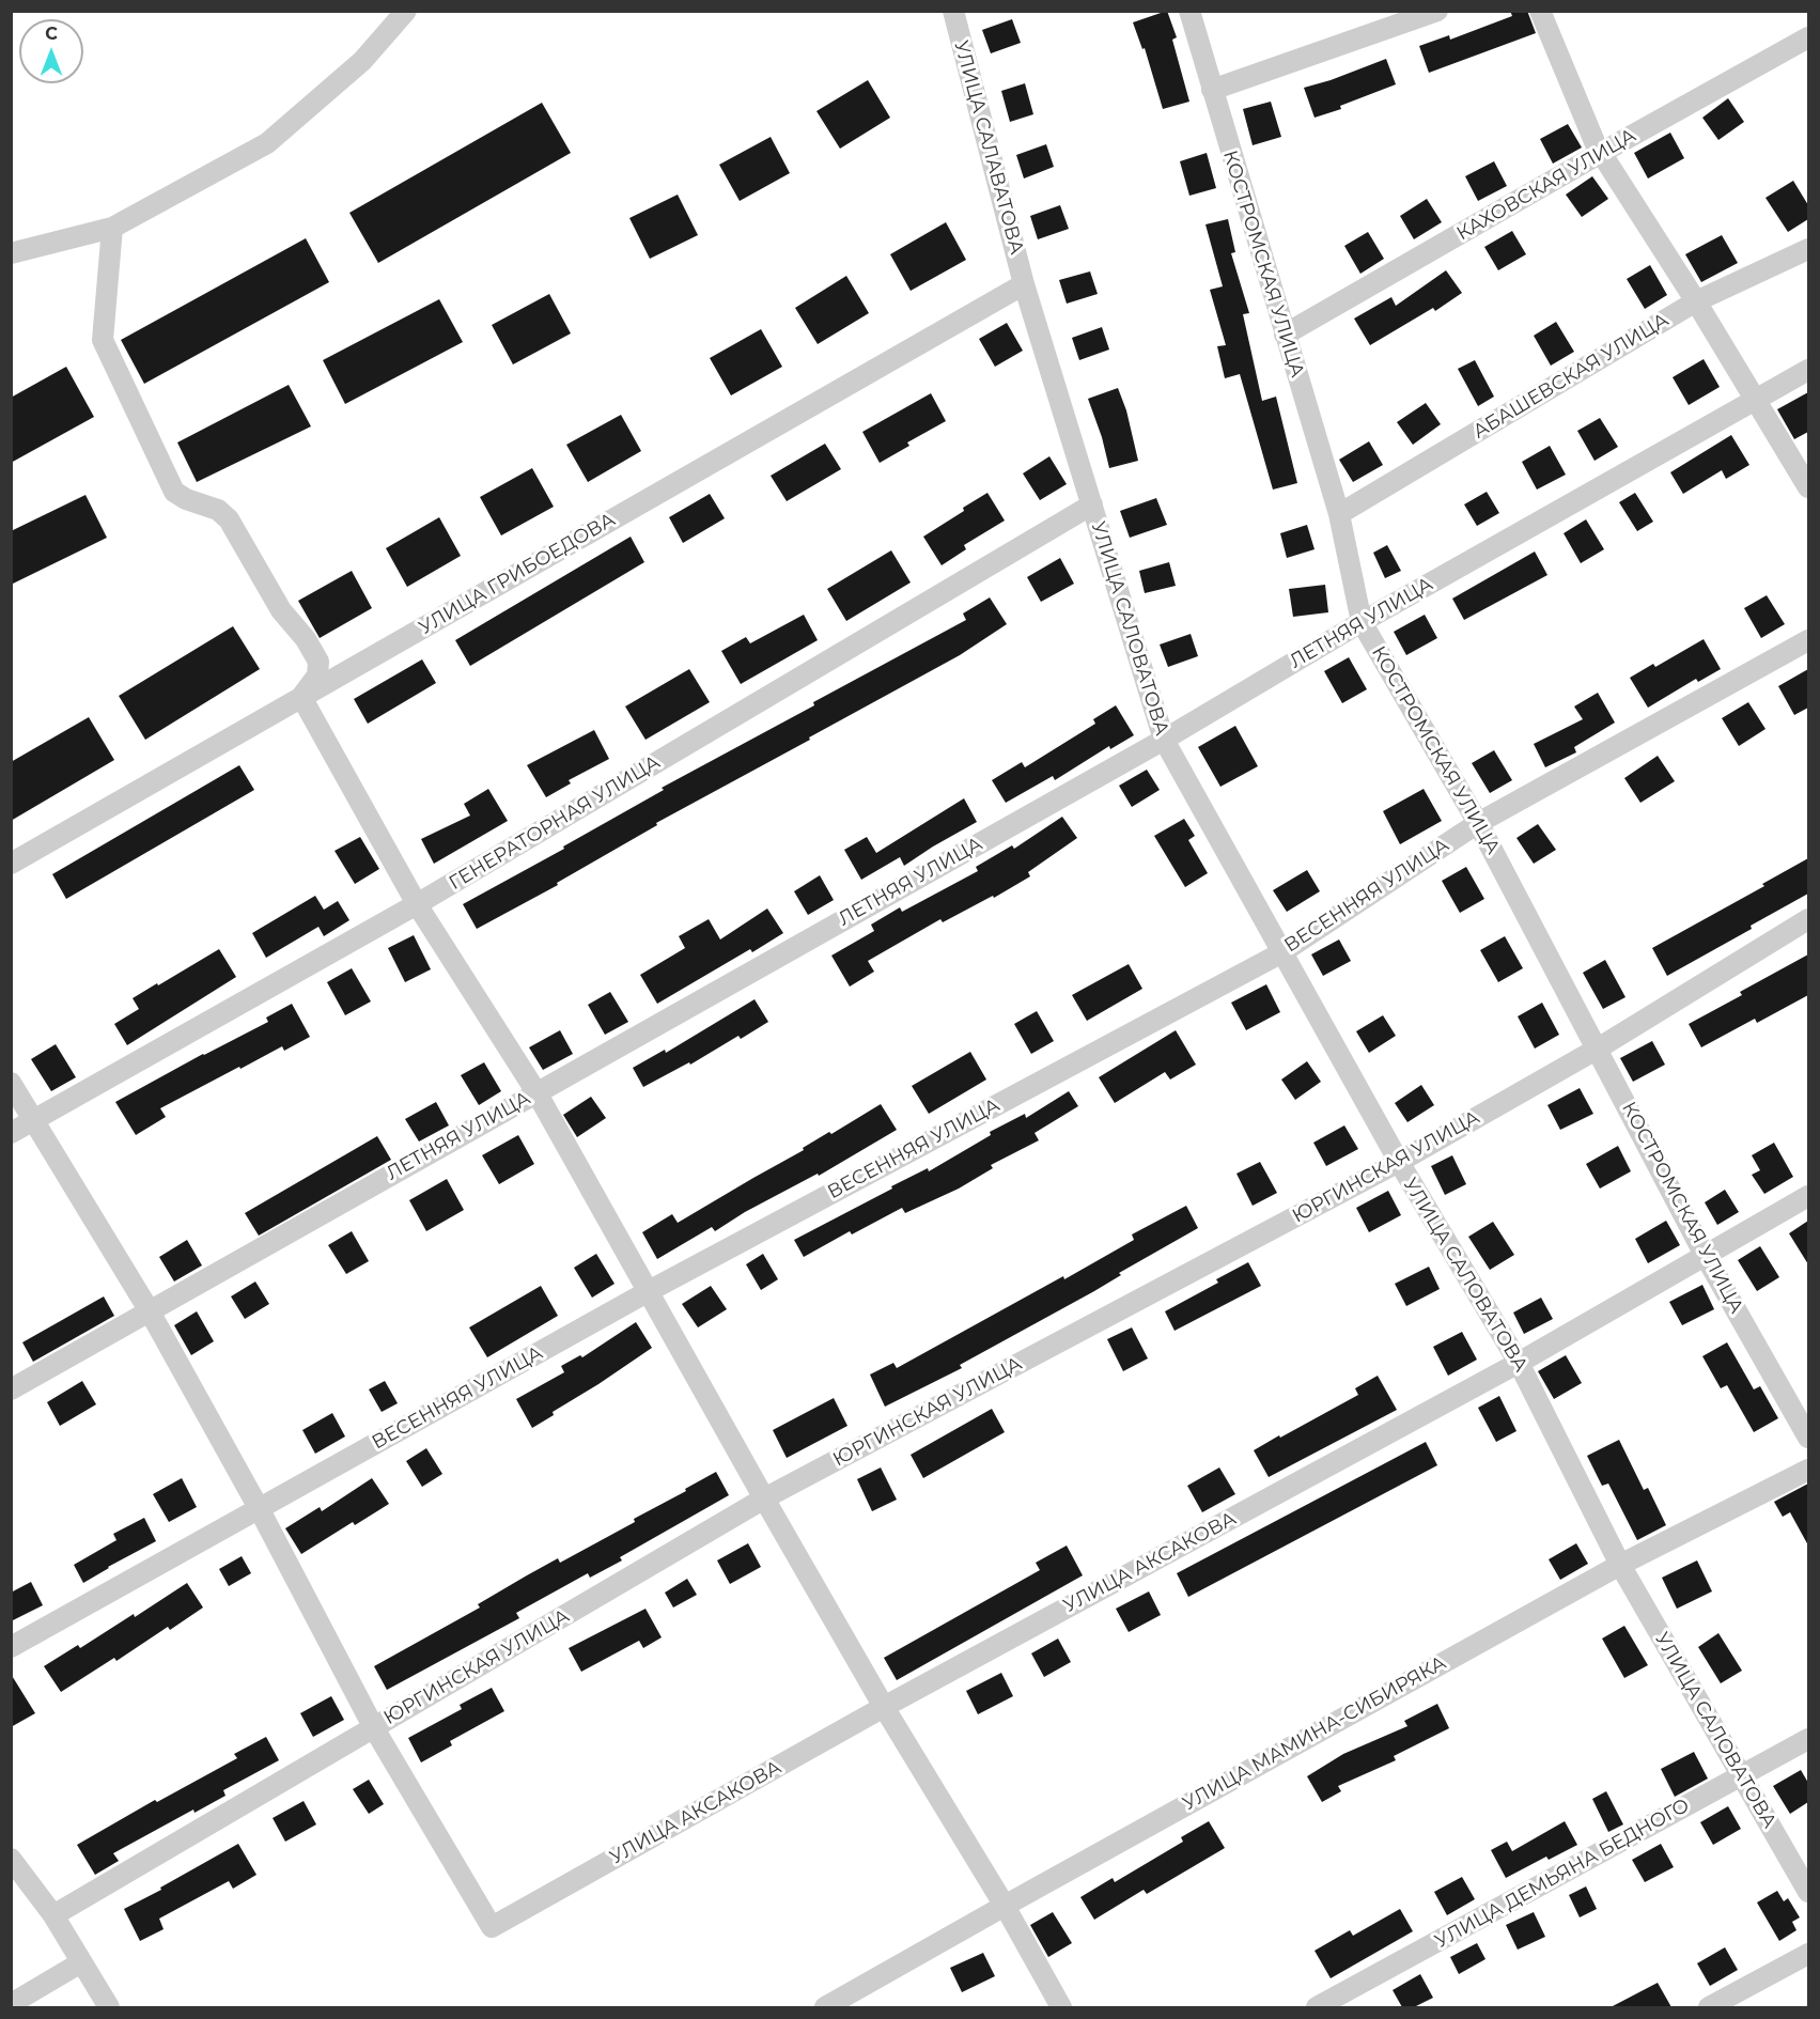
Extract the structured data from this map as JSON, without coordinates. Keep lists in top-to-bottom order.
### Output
{
  "streets": {
    "street": [
      "УЛИЦА САЛАВАТОВА",
      "КАХОВСКАЯ УЛИЦА",
      "КОСТРОМСКАЯ УЛИЦА",
      "АБАШЕВСКАЯ УЛИЦА",
      "УЛИЦА ГРИБОЕДОВА",
      "ЛЕТНЯЯ УЛИЦА",
      "УЛИЦА САЛОВАТОВА",
      "ГЕНЕРАТОРНАЯ УЛИЦА",
      "ВЕСЕННЯЯ УЛИЦА",
      "ЮРГИНСКАЯ УЛИЦА",
      "УЛИЦА АКСАКОВА",
      "УЛИЦА МАМИНА-СИБИРЯКА",
      "УЛИЦА ДЕМЬЯНА БЕДНОГО"
    ]
  },
  "crossings": [
    ["УЛИЦА САЛАВАТОВА", "УЛИЦА ГРИБОЕДОВА"],
    ["УЛИЦА САЛАВАТОВА", "УЛИЦА САЛОВАТОВА"],
    ["КАХОВСКАЯ УЛИЦА", "КОСТРОМСКАЯ УЛИЦА"],
    ["КОСТРОМСКАЯ УЛИЦА", "АБАШЕВСКАЯ УЛИЦА"],
    ["КОСТРОМСКАЯ УЛИЦА", "ЛЕТНЯЯ УЛИЦА"],
    ["КОСТРОМСКАЯ УЛИЦА", "ВЕСЕННЯЯ УЛИЦА"],
    ["КОСТРОМСКАЯ УЛИЦА", "ЮРГИНСКАЯ УЛИЦА"],
    ["КОСТРОМСКАЯ УЛИЦА", "УЛИЦА АКСАКОВА"],
    ["УЛИЦА ГРИБОЕДОВА", "УЛИЦА САЛОВАТОВА"],
    ["ЛЕТНЯЯ УЛИЦА", "УЛИЦА САЛОВАТОВА"],
    ["УЛИЦА САЛОВАТОВА", "ГЕНЕРАТОРНАЯ УЛИЦА"],
    ["УЛИЦА САЛОВАТОВА", "ВЕСЕННЯЯ УЛИЦА"],
    ["УЛИЦА САЛОВАТОВА", "ЮРГИНСКАЯ УЛИЦА"],
    ["УЛИЦА САЛОВАТОВА", "УЛИЦА АКСАКОВА"],
    ["УЛИЦА САЛОВАТОВА", "УЛИЦА МАМИНА-СИБИРЯКА"],
    ["УЛИЦА САЛОВАТОВА", "УЛИЦА ДЕМЬЯНА БЕДНОГО"],
    ["ЮРГИНСКАЯ УЛИЦА", "УЛИЦА АКСАКОВА"]
  ],
  "north": "top"
}
